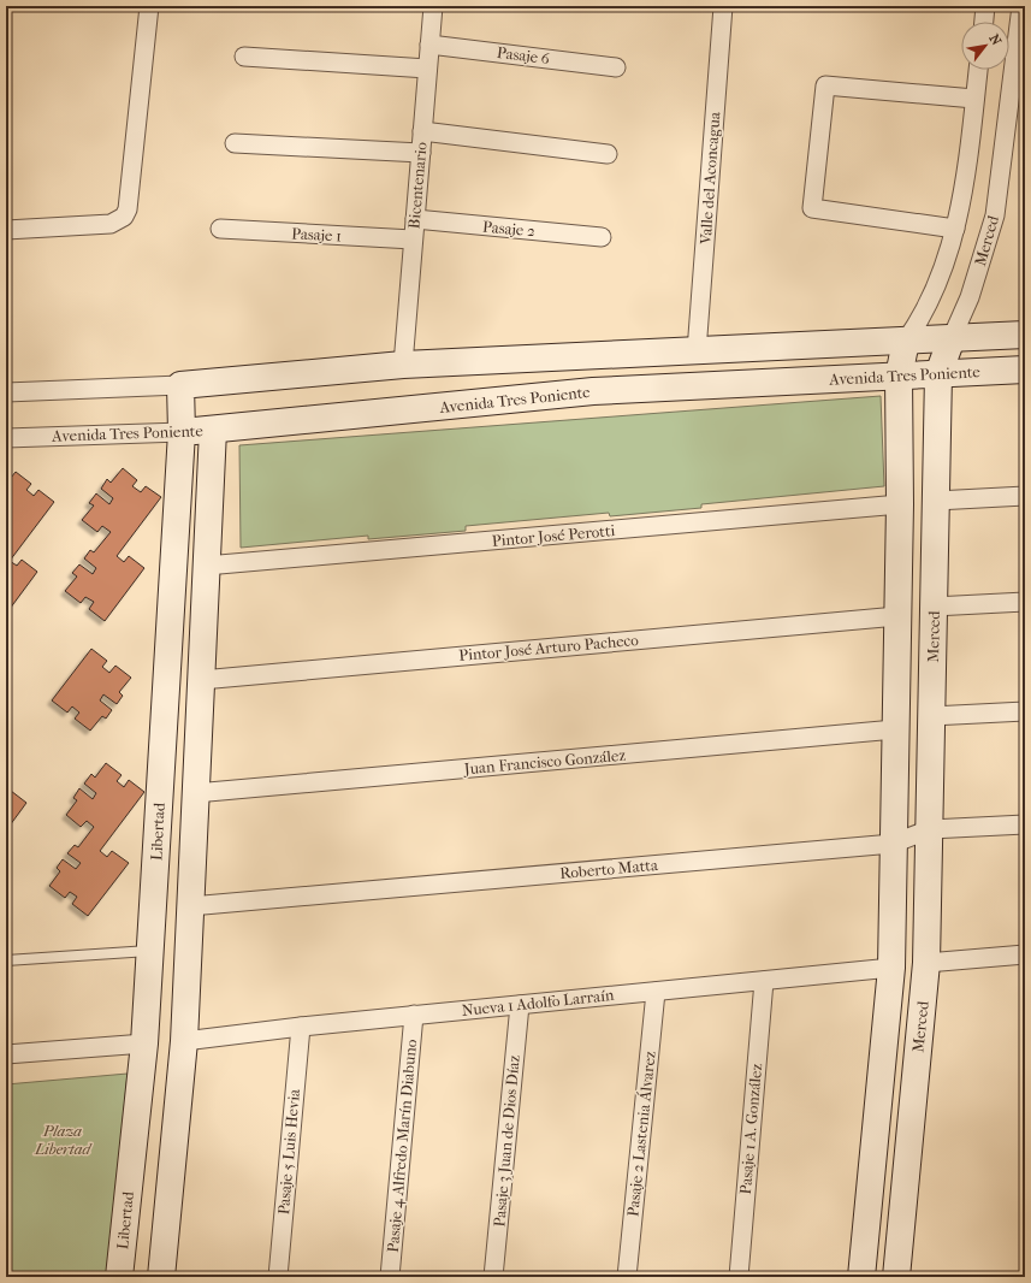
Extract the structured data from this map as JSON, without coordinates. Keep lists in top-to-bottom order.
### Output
{
  "streets": {
    "street": [
      "Pasaje 6",
      "Valle del Aconcagua",
      "Bicentenario",
      "Pasaje 2",
      "Pasaje 1",
      "Merced",
      "Avenida Tres Poniente",
      "Pintor José Perotti",
      "Pintor José Arturo Pacheco",
      "Juan Francisco González",
      "Libertad",
      "Roberto Matta",
      "Nueva 1 Adolfo Larraín",
      "Pasaje 1 A. González",
      "Pasaje 2 Lastenia Álvarez",
      "Pasaje 3 Juan de Dios Díaz",
      "Pasaje 4 Alfredo Marín Diabuno",
      "Pasaje 5 Luis Hevia"
    ]
  },
  "crossings": [
    ["Pasaje 6", "Bicentenario"],
    ["Bicentenario", "Pasaje 2"],
    ["Bicentenario", "Pasaje 1"],
    ["Merced", "Avenida Tres Poniente"],
    ["Merced", "Pintor José Perotti"],
    ["Merced", "Pintor José Arturo Pacheco"],
    ["Merced", "Juan Francisco González"],
    ["Merced", "Roberto Matta"],
    ["Merced", "Nueva 1 Adolfo Larraín"],
    ["Avenida Tres Poniente", "Libertad"],
    ["Nueva 1 Adolfo Larraín", "Pasaje 1 A. González"],
    ["Nueva 1 Adolfo Larraín", "Pasaje 2 Lastenia Álvarez"],
    ["Nueva 1 Adolfo Larraín", "Pasaje 3 Juan de Dios Díaz"],
    ["Nueva 1 Adolfo Larraín", "Pasaje 4 Alfredo Marín Diabuno"],
    ["Nueva 1 Adolfo Larraín", "Pasaje 5 Luis Hevia"]
  ],
  "parks": ["Plaza Libertad"],
  "north": "top right"
}
